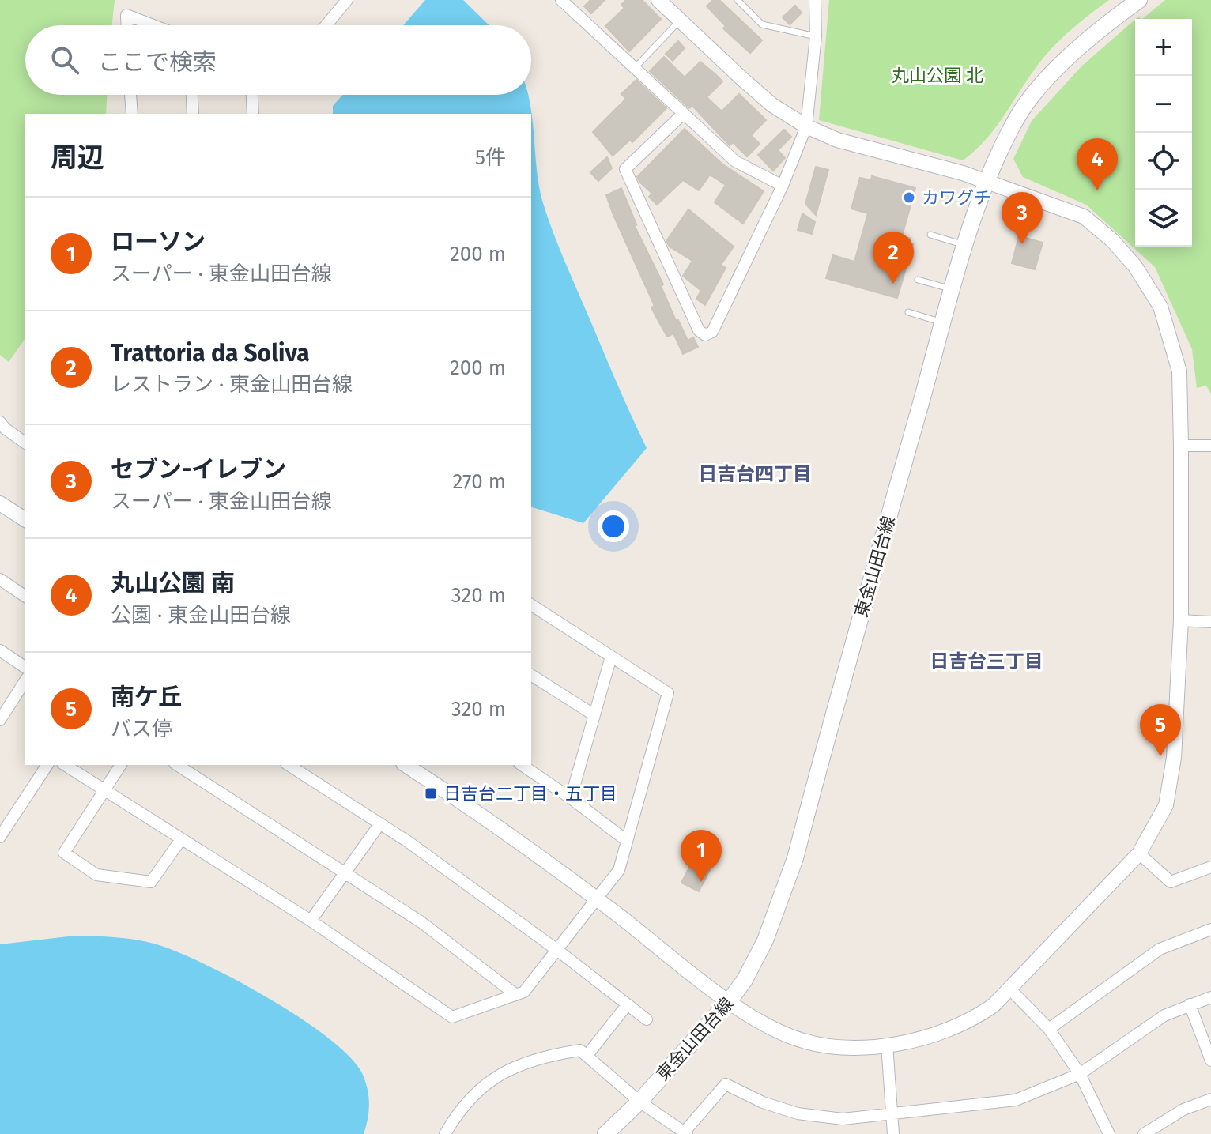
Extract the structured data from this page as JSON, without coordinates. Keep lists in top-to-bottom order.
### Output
{
  "streets": {
    "main road": ["東金山田台線"]
  },
  "districts": ["日吉台四丁目", "日吉台三丁目"],
  "parks": ["丸山公園 北"],
  "places": {
    "other": ["カワグチ"],
    "transit": ["日吉台二丁目・五丁目"]
  },
  "page": {
    "map_buttons": ["+", "−"],
    "search": "ここで検索",
    "heading": ["周辺", "5件"],
    "pins": [
      "4",
      "3",
      "2",
      "5",
      "1"
    ],
    "list": [
      {
        "mark": "1",
        "name": "ローソン",
        "note": "スーパー · 東金山田台線",
        "value": "200 m"
      },
      {
        "mark": "2",
        "name": "Trattoria da Soliva",
        "note": "レストラン · 東金山田台線",
        "value": "200 m"
      },
      {
        "mark": "3",
        "name": "セブン-イレブン",
        "note": "スーパー · 東金山田台線",
        "value": "270 m"
      },
      {
        "mark": "4",
        "name": "丸山公園 南",
        "note": "公園 · 東金山田台線",
        "value": "320 m"
      },
      {
        "mark": "5",
        "name": "南ケ丘",
        "note": "バス停",
        "value": "320 m"
      }
    ]
  }
}
